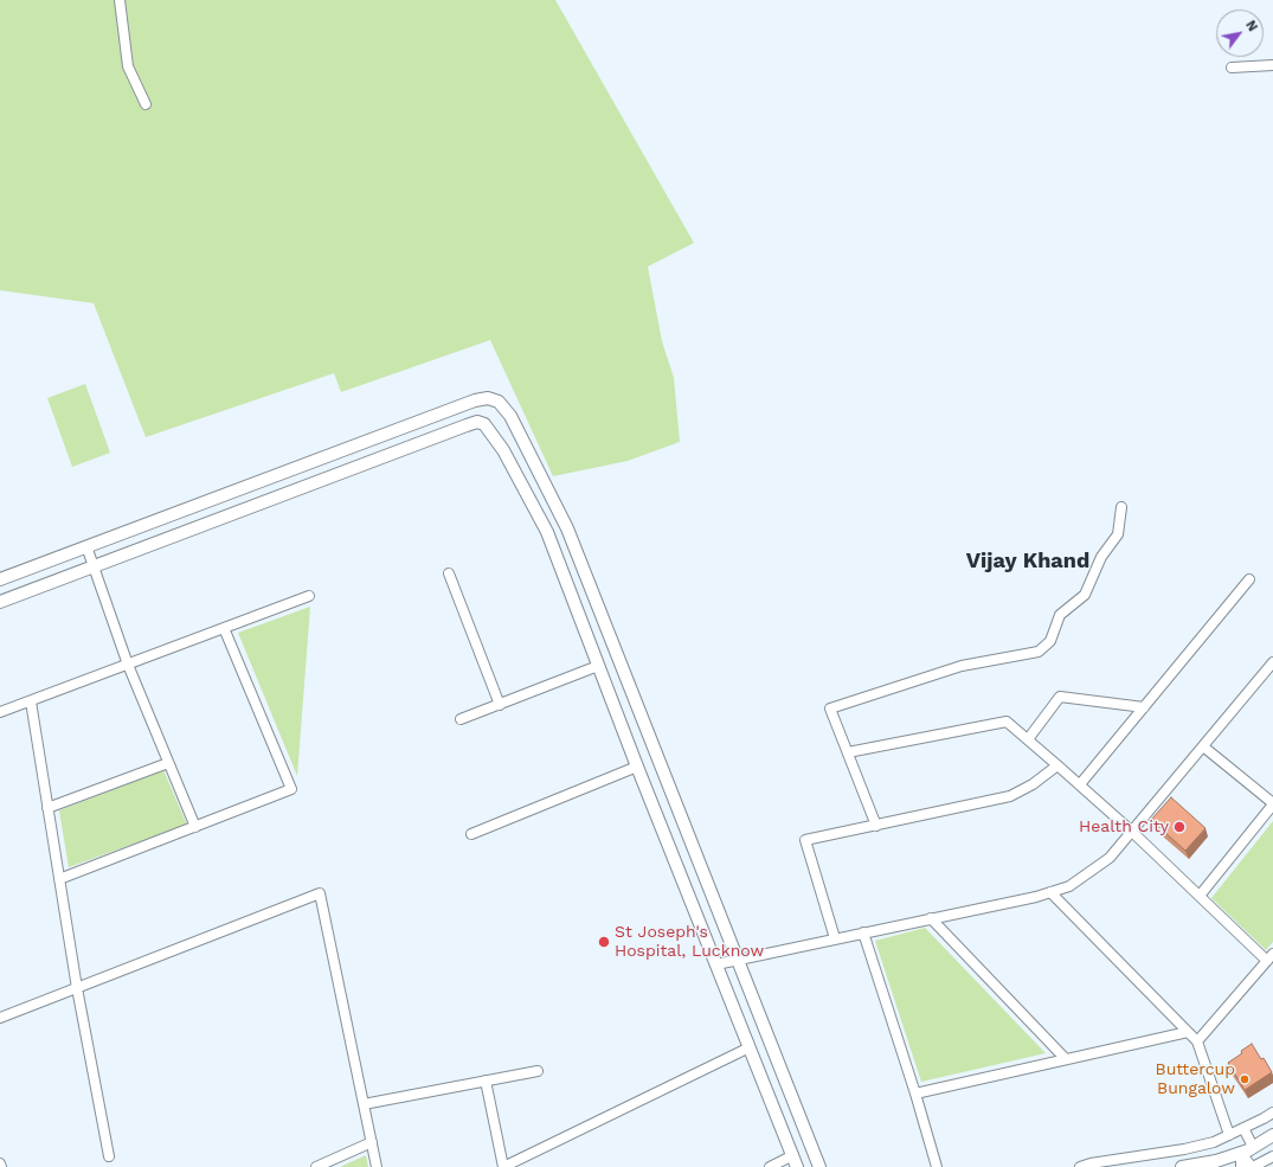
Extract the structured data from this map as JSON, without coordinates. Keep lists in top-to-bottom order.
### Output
{
  "districts": ["Vijay Khand"],
  "places": ["Health City", "St Joseph's Hospital, Lucknow", "Buttercup Bungalow"],
  "north": "top right"
}
